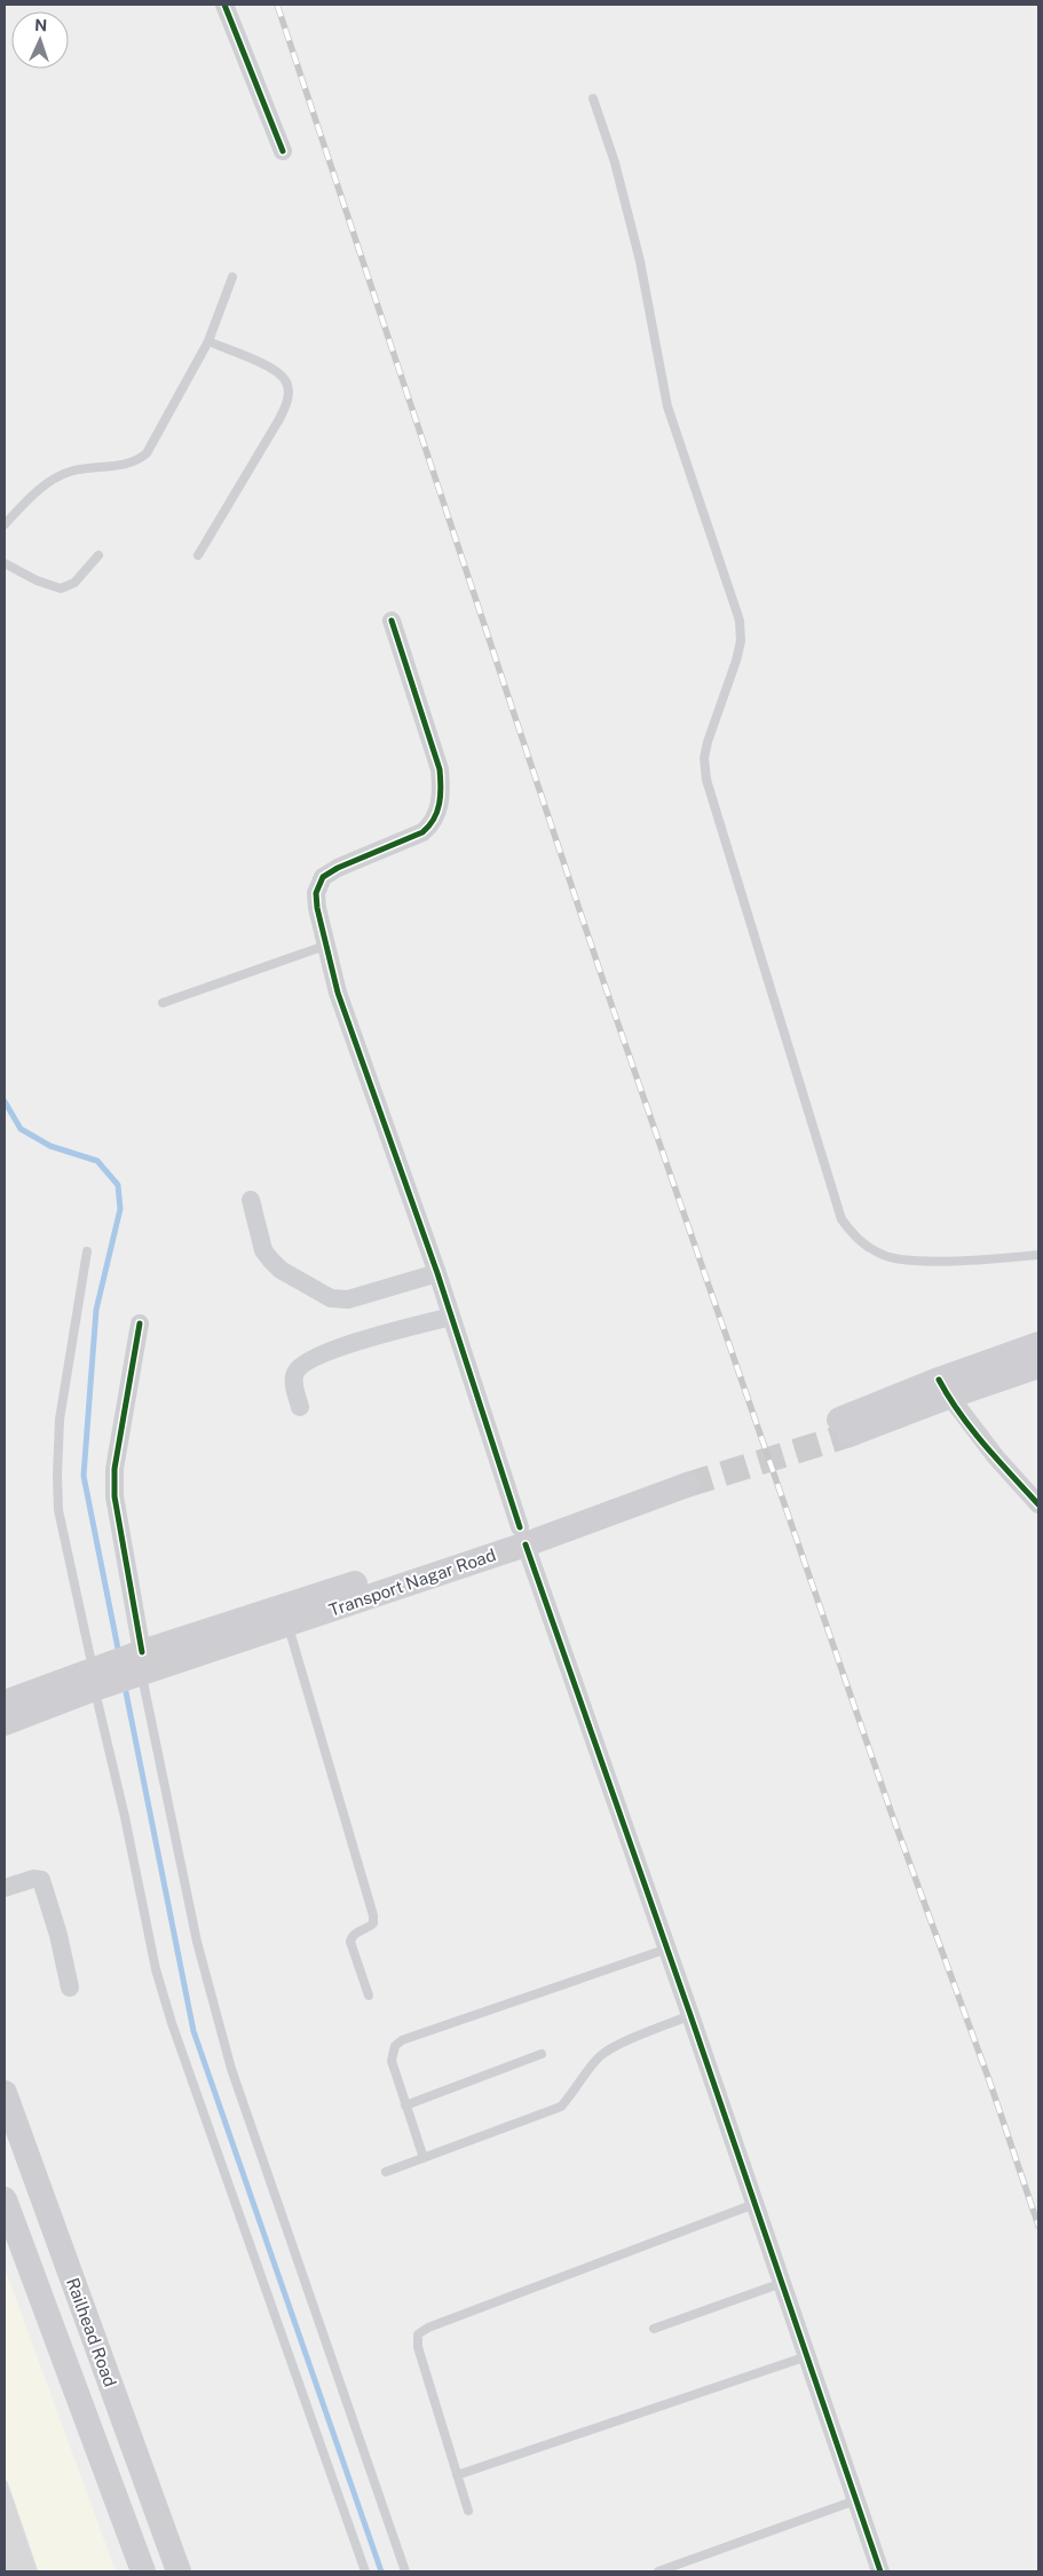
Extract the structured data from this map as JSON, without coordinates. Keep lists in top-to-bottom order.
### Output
{
  "streets": {
    "main road": ["Transport Nagar Road", "Railhead Road"]
  },
  "north": "top"
}
